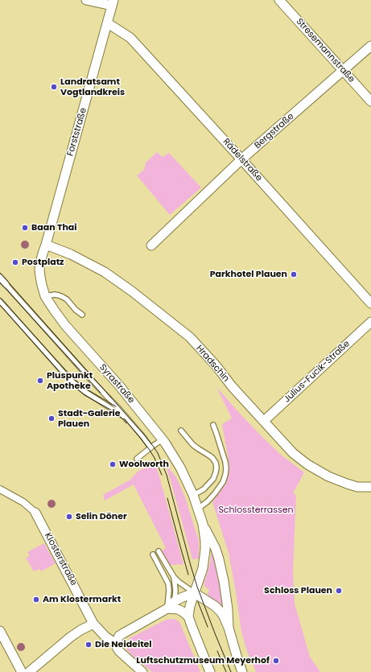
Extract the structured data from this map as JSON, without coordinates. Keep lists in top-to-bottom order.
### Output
{
  "streets": {
    "street": [
      "Stresemannstraße",
      "Bergstraße",
      "Forststraße",
      "Rädelstraße",
      "Hradschin",
      "Julius-Fucik-Straße",
      "Syrastraße",
      "Klosterstraße"
    ]
  },
  "crossings": [
    ["Stresemannstraße", "Bergstraße"],
    ["Bergstraße", "Rädelstraße"],
    ["Forststraße", "Rädelstraße"],
    ["Forststraße", "Hradschin"],
    ["Forststraße", "Syrastraße"],
    ["Hradschin", "Julius-Fucik-Straße"],
    ["Hradschin", "Syrastraße"]
  ],
  "parks": ["Schlossterrassen"],
  "places": [
    "Landratsamt Vogtlandkreis",
    "Baan Thai",
    "Postplatz",
    "Parkhotel Plauen",
    "Pluspunkt Apotheke",
    "Stadt-Galerie Plauen",
    "Woolworth",
    "Selin Döner",
    "Schloss Plauen",
    "Am Klostermarkt",
    "Die Neideitel",
    "Luftschutzmuseum Meyerhof"
  ]
}
